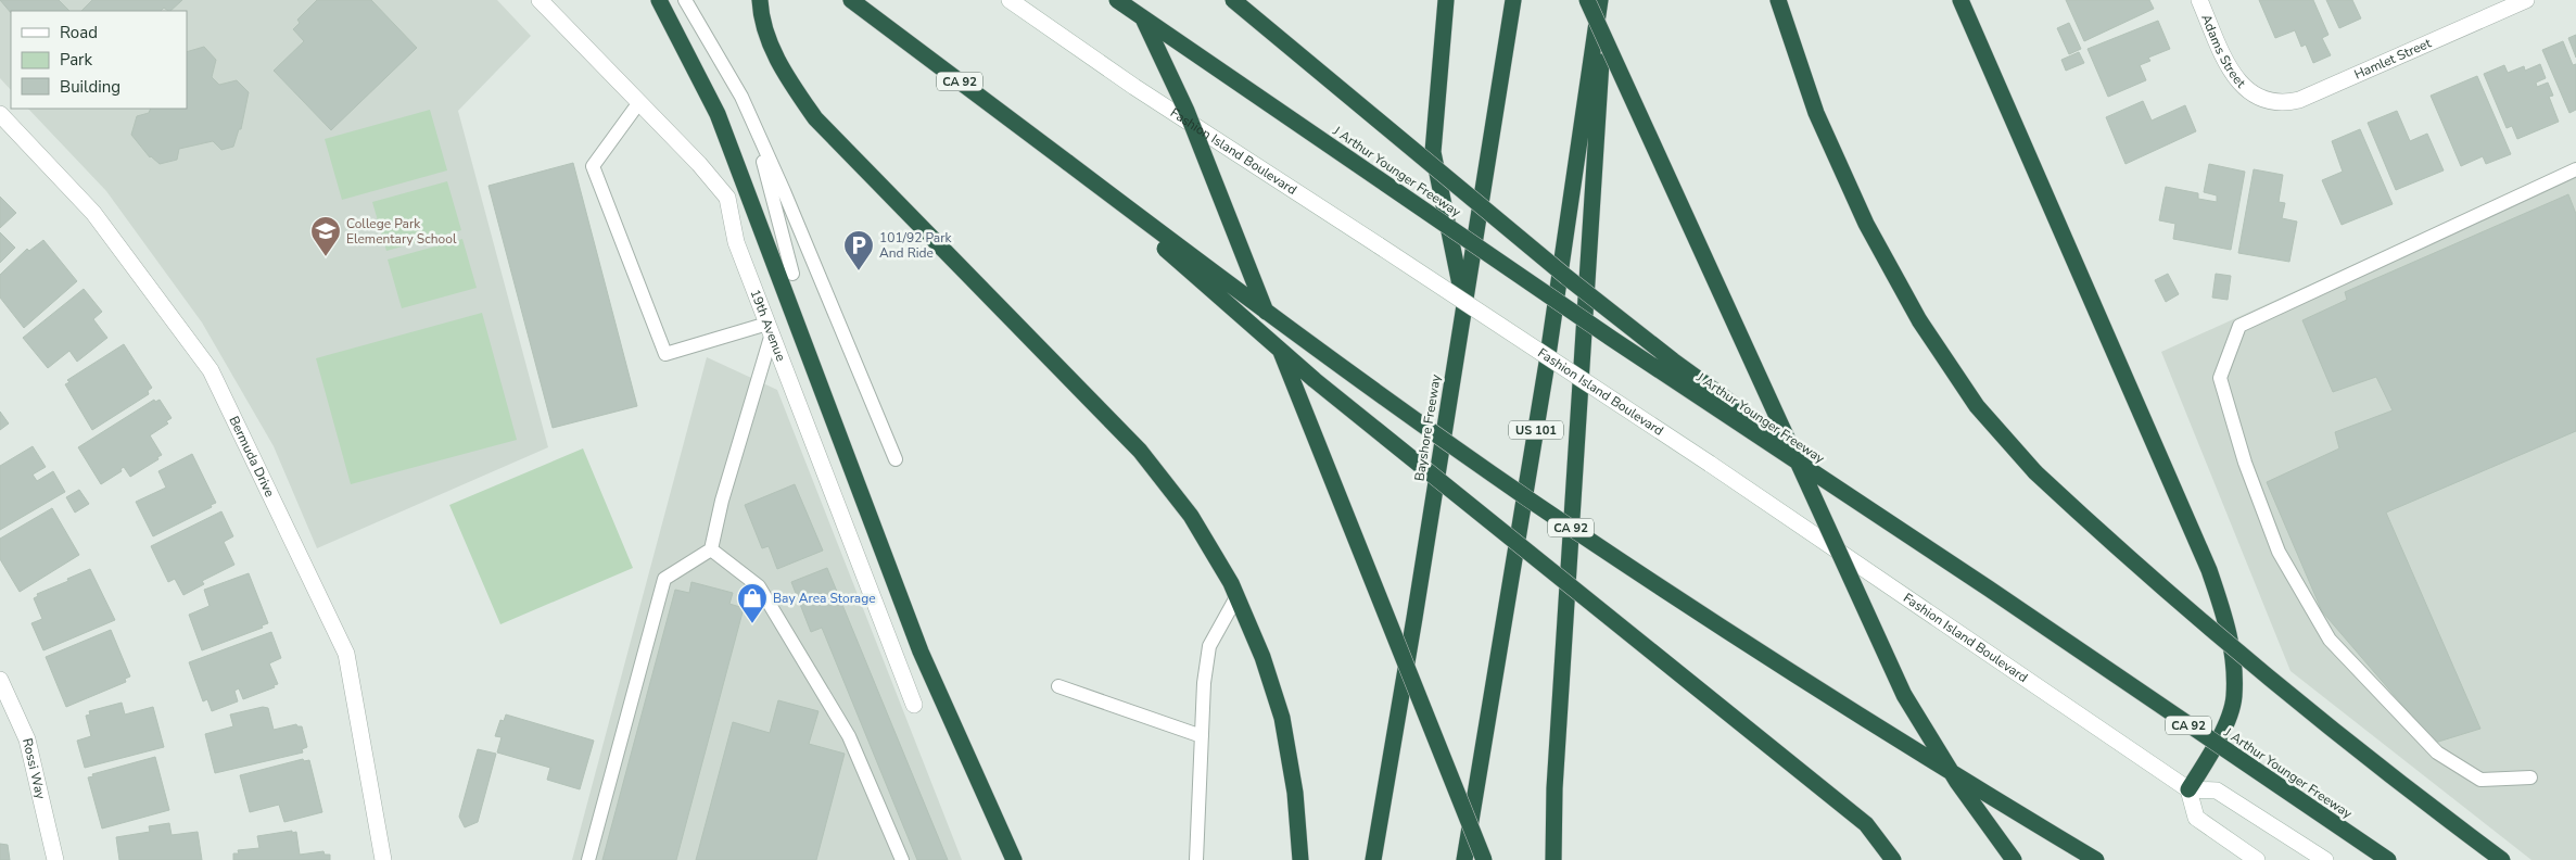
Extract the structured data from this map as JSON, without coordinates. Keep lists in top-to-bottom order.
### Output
{
  "streets": {
    "highway": [
      "CA 92",
      "J Arthur Younger Freeway",
      "Bayshore Freeway",
      "US 101"
    ],
    "street": [
      "Adams Street",
      "Hamlet Street",
      "Fashion Island Boulevard",
      "19th Avenue",
      "Bermuda Drive",
      "Rossi Way"
    ]
  },
  "crossings": [
    ["Adams Street", "Hamlet Street"]
  ],
  "places": {
    "school or university": ["College Park Elementary School"],
    "parking": ["101/92 Park And Ride"],
    "shop": ["Bay Area Storage"]
  },
  "legend": ["Road", "Park", "Building"]
}
